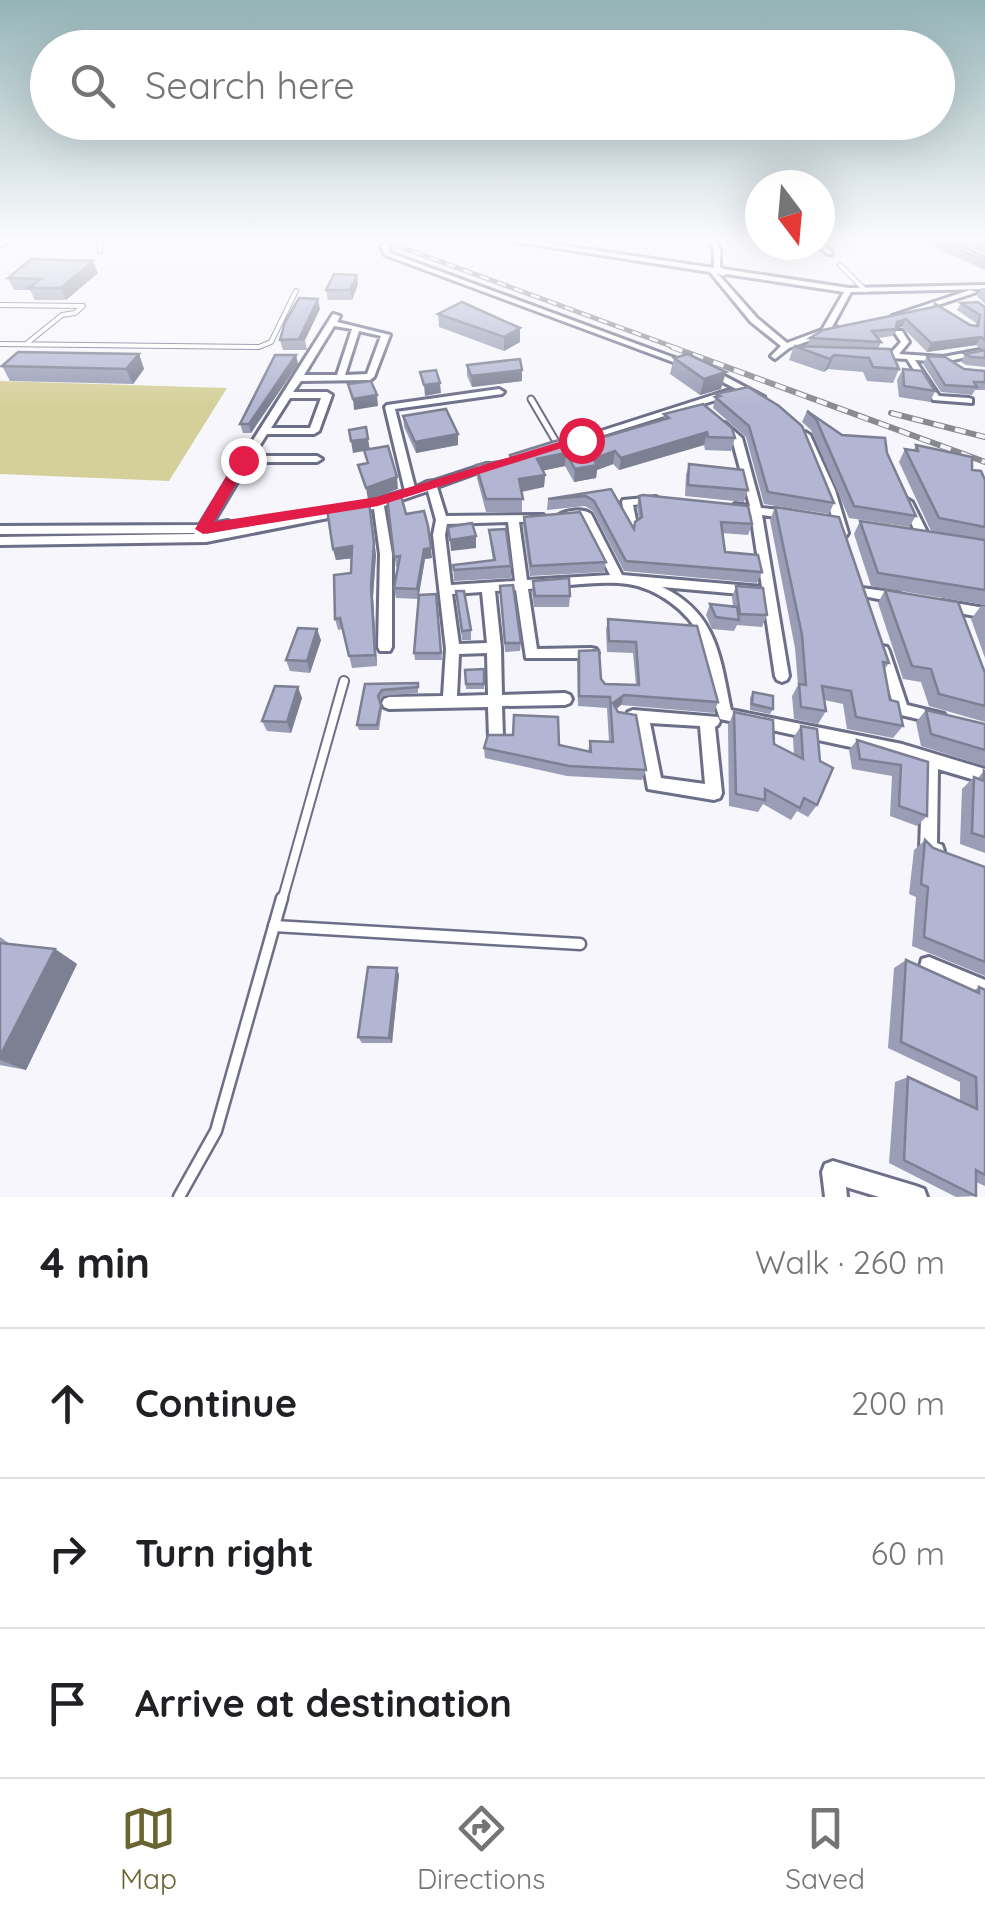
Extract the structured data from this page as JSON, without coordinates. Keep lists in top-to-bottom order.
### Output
{
  "north": "bottom",
  "page": {
    "search": "Search here",
    "heading": ["4 min", "Walk · 260 m"],
    "list": [
      ["Continue", "200 m"],
      ["Turn right", "60 m"],
      "Arrive at destination"
    ],
    "nav": ["Map", "Directions", "Saved"]
  }
}
